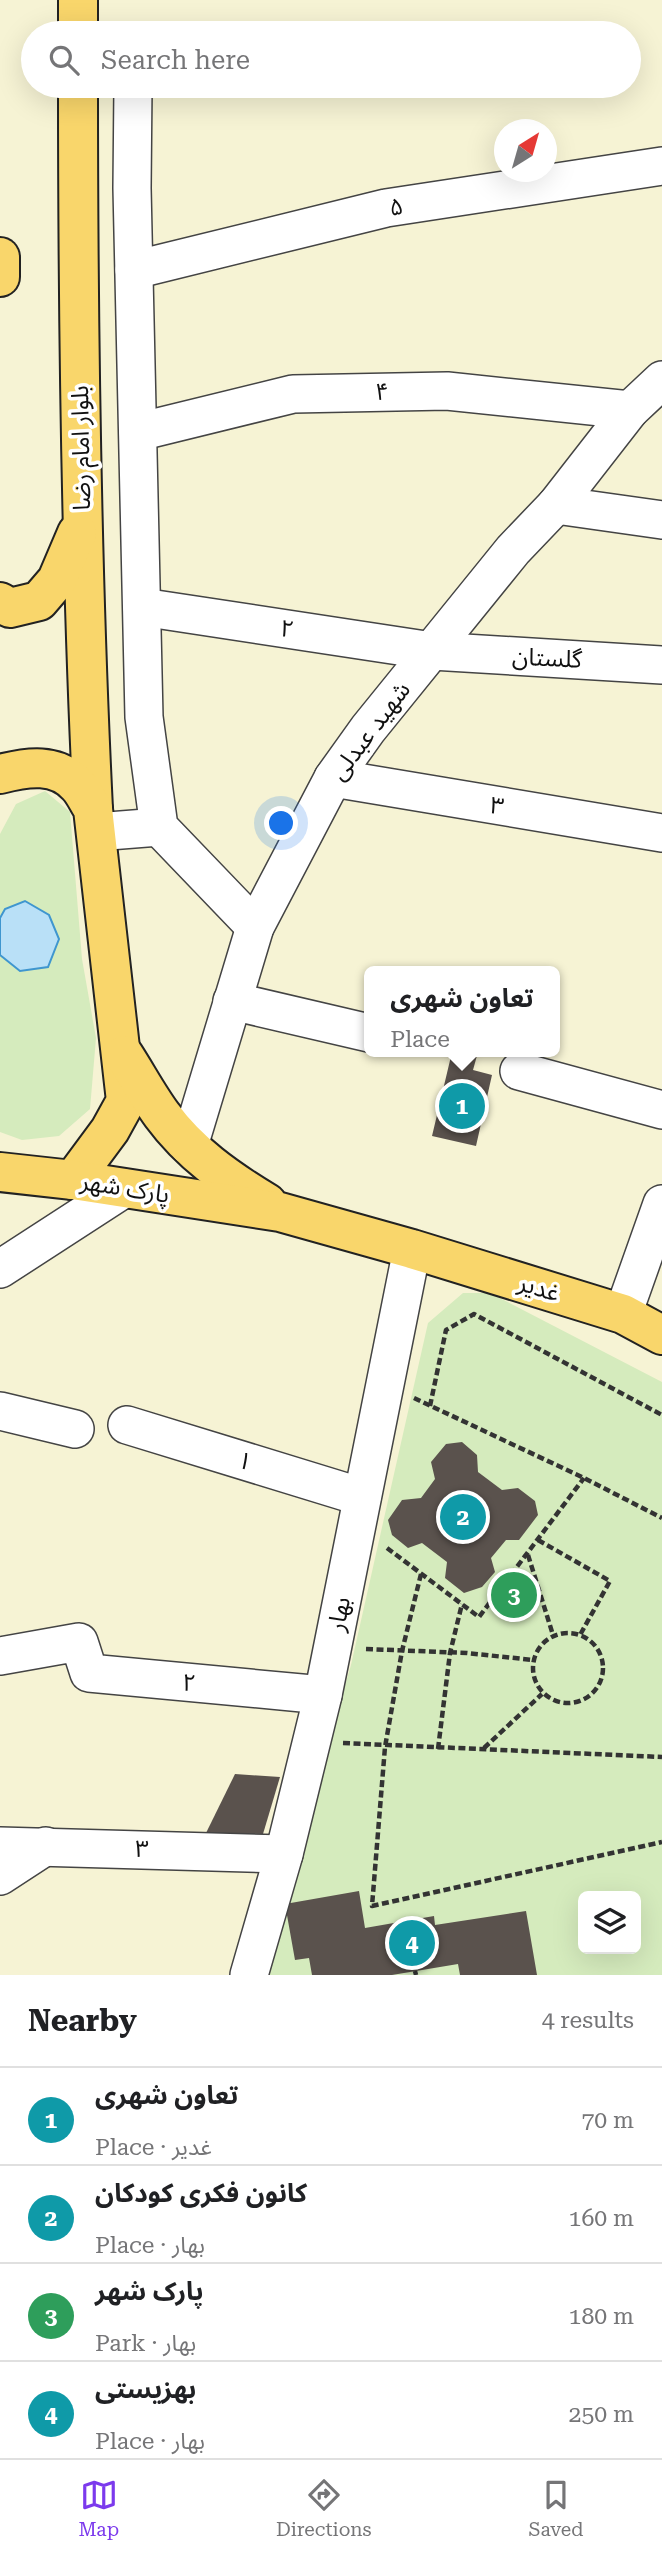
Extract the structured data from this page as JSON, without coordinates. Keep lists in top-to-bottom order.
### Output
{
  "streets": {
    "main road": ["بلوار امام رضا", "پارک شهر", "غدیر"],
    "street": [
      "۵",
      "۴",
      "۲",
      "گلستان",
      "شهید عبدلی",
      "۳",
      "۱",
      "بهار"
    ]
  },
  "crossings": [
    ["۴", "شهید عبدلی"],
    ["بلوار امام رضا", "پارک شهر"],
    ["۲", "گلستان"],
    ["۲", "شهید عبدلی"],
    ["۲", "بهار"],
    ["گلستان", "شهید عبدلی"],
    ["شهید عبدلی", "۳"],
    ["۳", "بهار"],
    ["پارک شهر", "غدیر"],
    ["پارک شهر", "بهار"],
    ["غدیر", "بهار"],
    ["۱", "بهار"]
  ],
  "north": "top right",
  "page": {
    "search": "Search here",
    "popup": ["تعاون شهری", "Place"],
    "pins": [
      "1",
      "2",
      "3",
      "4"
    ],
    "heading": ["Nearby", "4 results"],
    "list": [
      {
        "mark": "1",
        "name": "تعاون شهری",
        "note": "Place · غدیر",
        "value": "70 m"
      },
      {
        "mark": "2",
        "name": "کانون فکری کودکان",
        "note": "Place · بهار",
        "value": "160 m"
      },
      {
        "mark": "3",
        "name": "پارک شهر",
        "note": "Park · بهار",
        "value": "180 m"
      },
      {
        "mark": "4",
        "name": "بهزیستی",
        "note": "Place · بهار",
        "value": "250 m"
      }
    ],
    "nav": ["Map", "Directions", "Saved"]
  }
}
